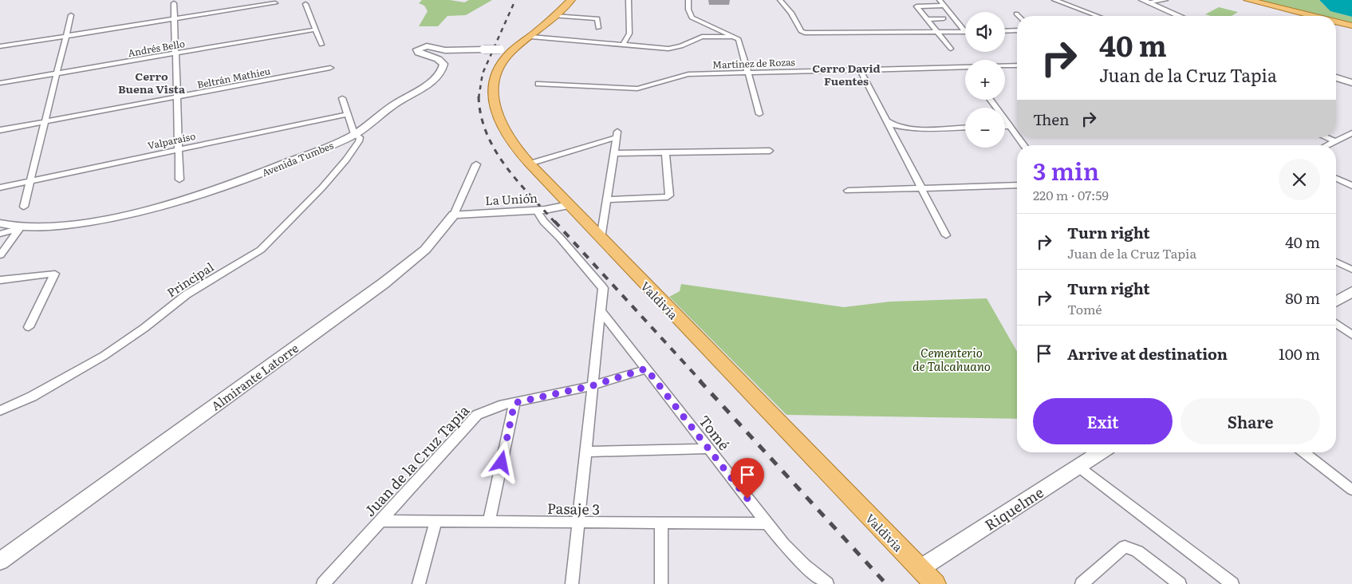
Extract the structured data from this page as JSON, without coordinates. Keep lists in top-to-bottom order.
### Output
{
  "streets": {
    "main road": [
      "Avenida Tumbes",
      "La Unión",
      "Valdivia",
      "Almirante Latorre",
      "Riquelme"
    ],
    "street": [
      "Andrés Bello",
      "Martínez de Rozas",
      "Beltrán Mathieu",
      "Valparaíso",
      "Principal",
      "Tomé",
      "Juan de la Cruz Tapia",
      "Pasaje 3"
    ]
  },
  "crossings": [
    ["Avenida Tumbes", "Principal"],
    ["Avenida Tumbes", "Valdivia"],
    ["La Unión", "Valdivia"],
    ["La Unión", "Almirante Latorre"],
    ["Valdivia", "Riquelme"],
    ["Tomé", "Juan de la Cruz Tapia"],
    ["Tomé", "Pasaje 3"],
    ["Juan de la Cruz Tapia", "Pasaje 3"]
  ],
  "districts": ["Cerro David Fuentes", "Cerro Buena Vista"],
  "parks": ["Cementerio de Talcahuano"],
  "page": {
    "map_buttons": ["+", "−"],
    "turn": ["40 m", "Juan de la Cruz Tapia"],
    "then": "Then",
    "heading": ["3 min", "220 m · 07:59"],
    "list": [
      {
        "name": "Turn right",
        "note": "Juan de la Cruz Tapia",
        "value": "40 m"
      },
      {
        "name": "Turn right",
        "note": "Tomé",
        "value": "80 m"
      },
      {
        "name": "Arrive at destination",
        "value": "100 m"
      }
    ],
    "buttons": ["Exit", "Share"]
  }
}
